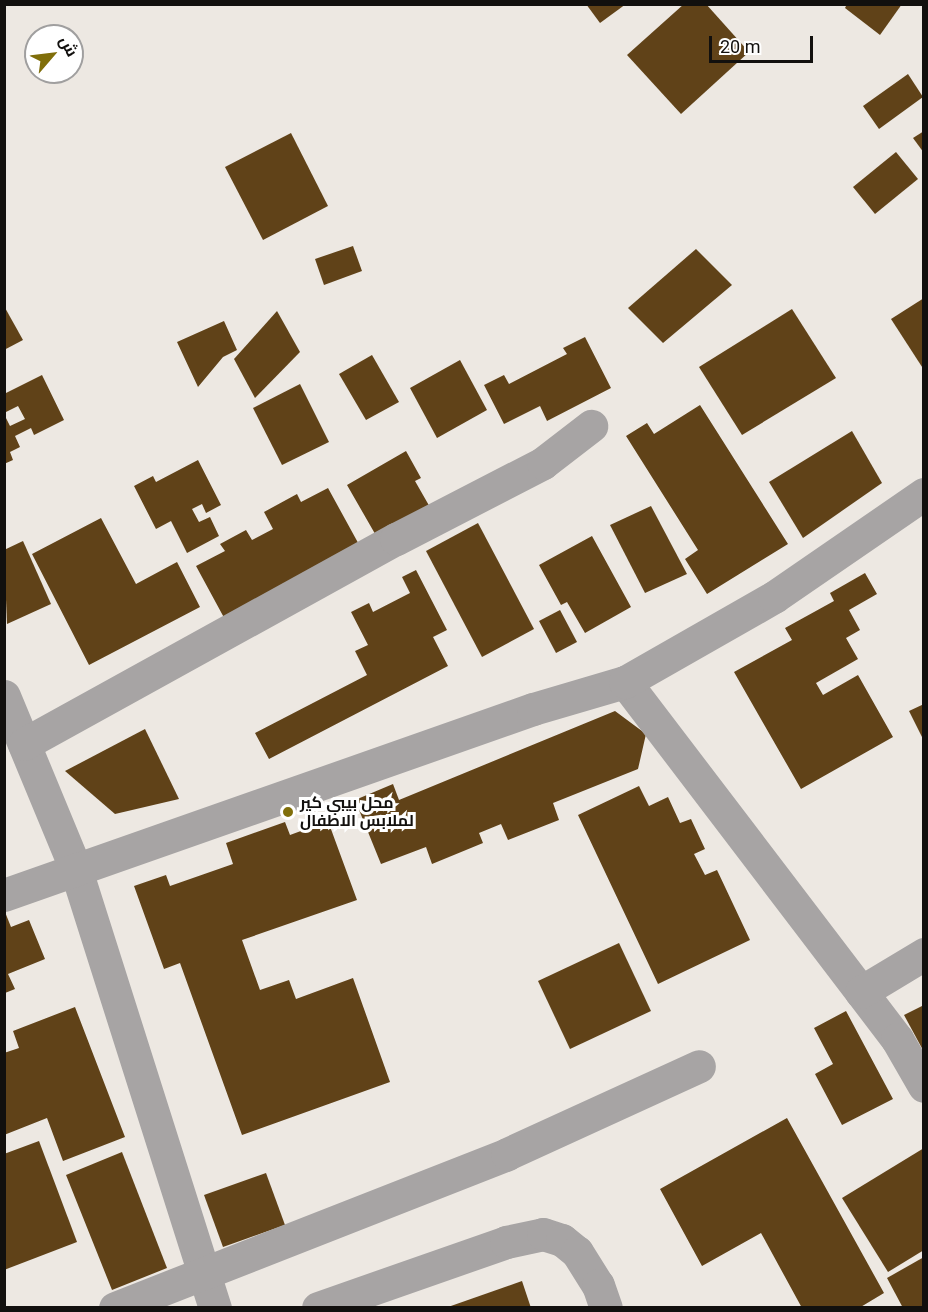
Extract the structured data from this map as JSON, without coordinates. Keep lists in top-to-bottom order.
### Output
{
  "places": ["محل بيبي كير لملابس الاطفال"],
  "scale_bar": "20 m",
  "north": "top right"
}
